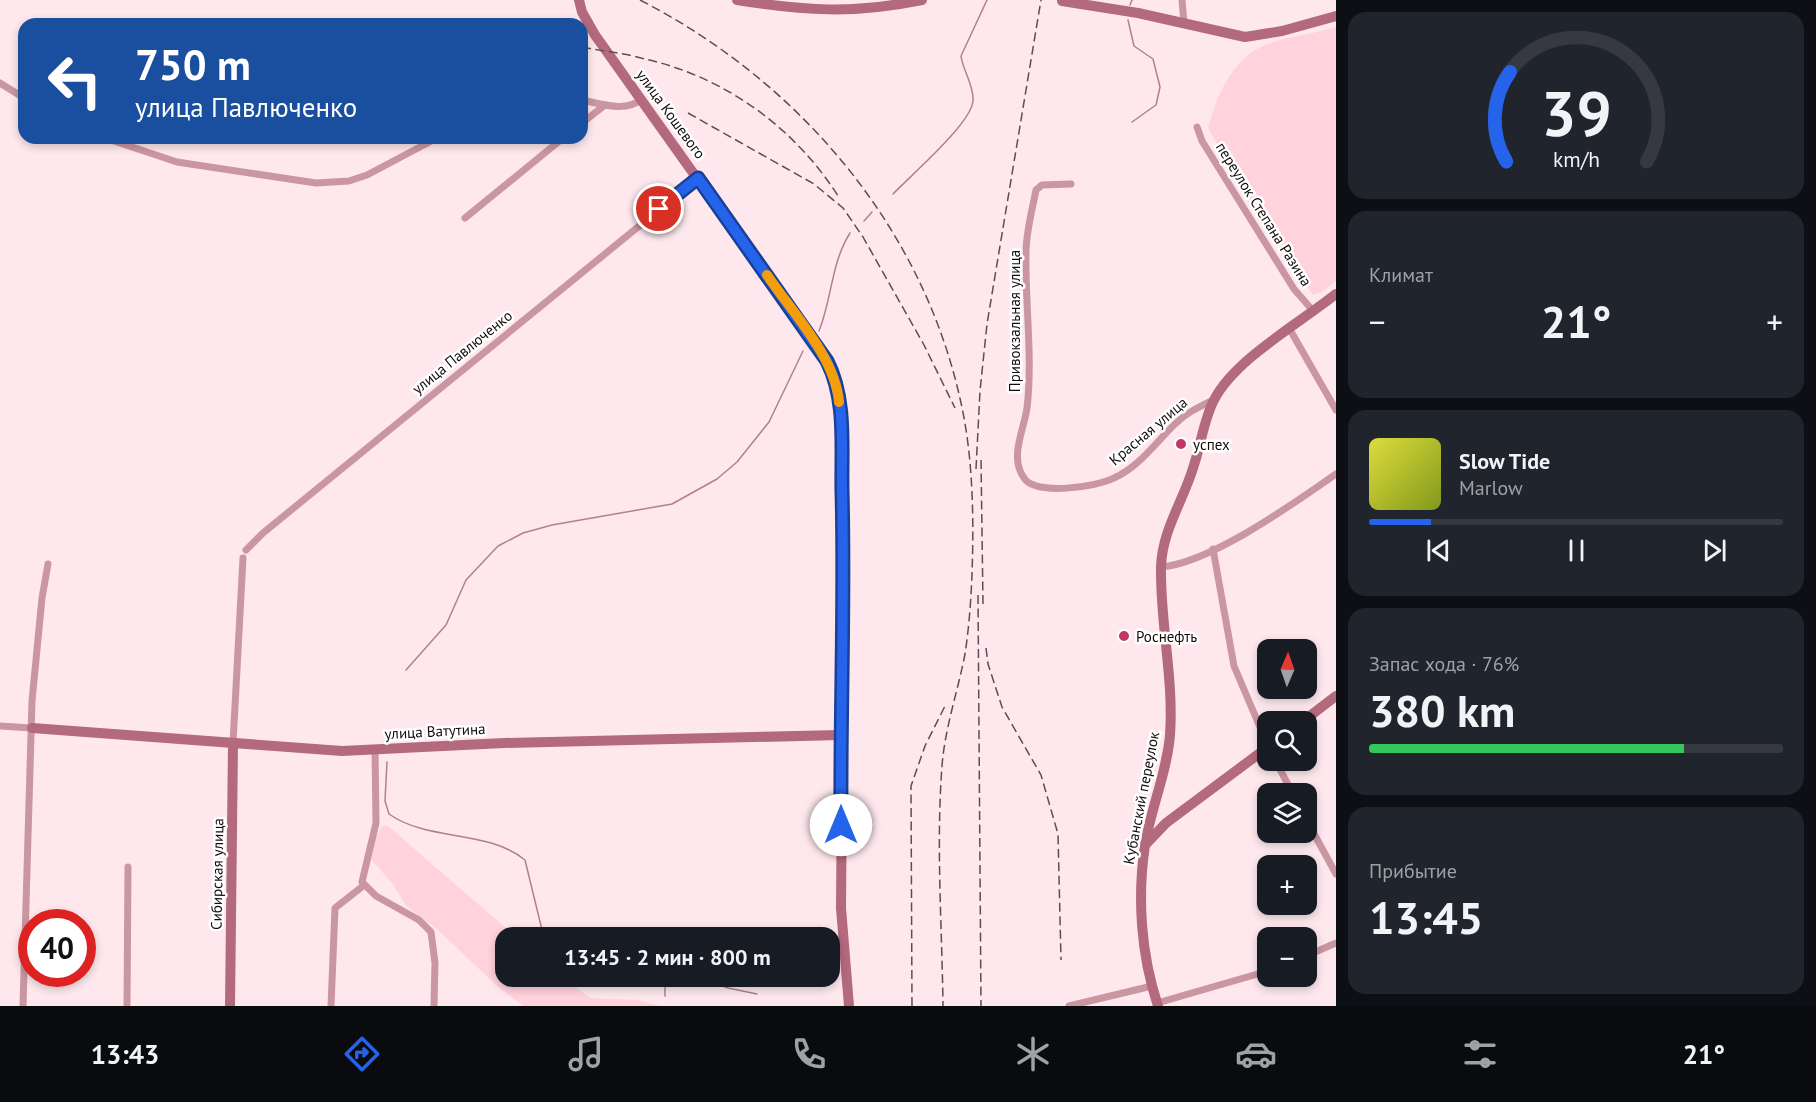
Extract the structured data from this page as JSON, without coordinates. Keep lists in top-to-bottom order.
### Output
{
  "streets": {
    "street": [
      "улица Кошевого",
      "переулок Степана Разина",
      "Привокзальная улица",
      "улица Павлюченко",
      "Красная улица",
      "улица Ватутина",
      "Кубанский переулок",
      "Сибирская улица"
    ]
  },
  "crossings": [
    ["улица Кошевого", "улица Павлюченко"],
    ["улица Кошевого", "улица Ватутина"],
    ["переулок Степана Разина", "Красная улица"],
    ["Привокзальная улица", "Красная улица"],
    ["Красная улица", "Кубанский переулок"],
    ["улица Ватутина", "Сибирская улица"]
  ],
  "places": ["успех", "Роснефть"],
  "north": "top",
  "page": {
    "turn": ["750 m", "улица Павлюченко"],
    "tile": [
      "Климат",
      ["Запас хода · 76%", "380 km"],
      ["Прибытие", "13:45"]
    ],
    "heat": ["−", "21°", "+"],
    "song": ["Slow Tide", "Marlow"],
    "map_buttons": ["+", "−"],
    "limit": "40",
    "trip": "13:45 · 2 мин · 800 m",
    "tabs": ["13:43", "21°"],
    "gauge": ["39", "km/h"]
  }
}
